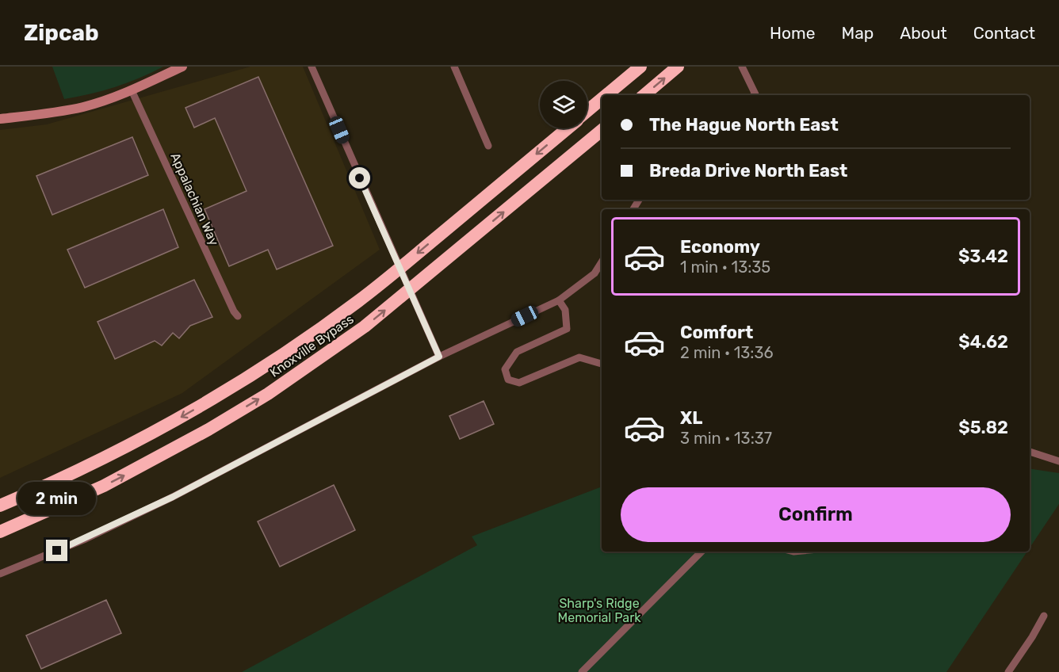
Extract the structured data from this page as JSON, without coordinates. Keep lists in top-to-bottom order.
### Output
{
  "streets": {
    "highway": ["Knoxville Bypass"],
    "street": ["Appalachian Way"]
  },
  "parks": ["Sharp's Ridge Memorial Park"],
  "page": {
    "header": "Zipcab",
    "nav": [
      "Home",
      "Map",
      "About",
      "Contact"
    ],
    "banner": ["The Hague North East", "Breda Drive North East"],
    "list": [
      {
        "name": "Economy",
        "note": "1 min · 13:35",
        "value": "$3.42"
      },
      {
        "name": "Comfort",
        "note": "2 min · 13:36",
        "value": "$4.62"
      },
      {
        "name": "XL",
        "note": "3 min · 13:37",
        "value": "$5.82"
      }
    ],
    "buttons": "Confirm",
    "bubble": "2 min"
  }
}
